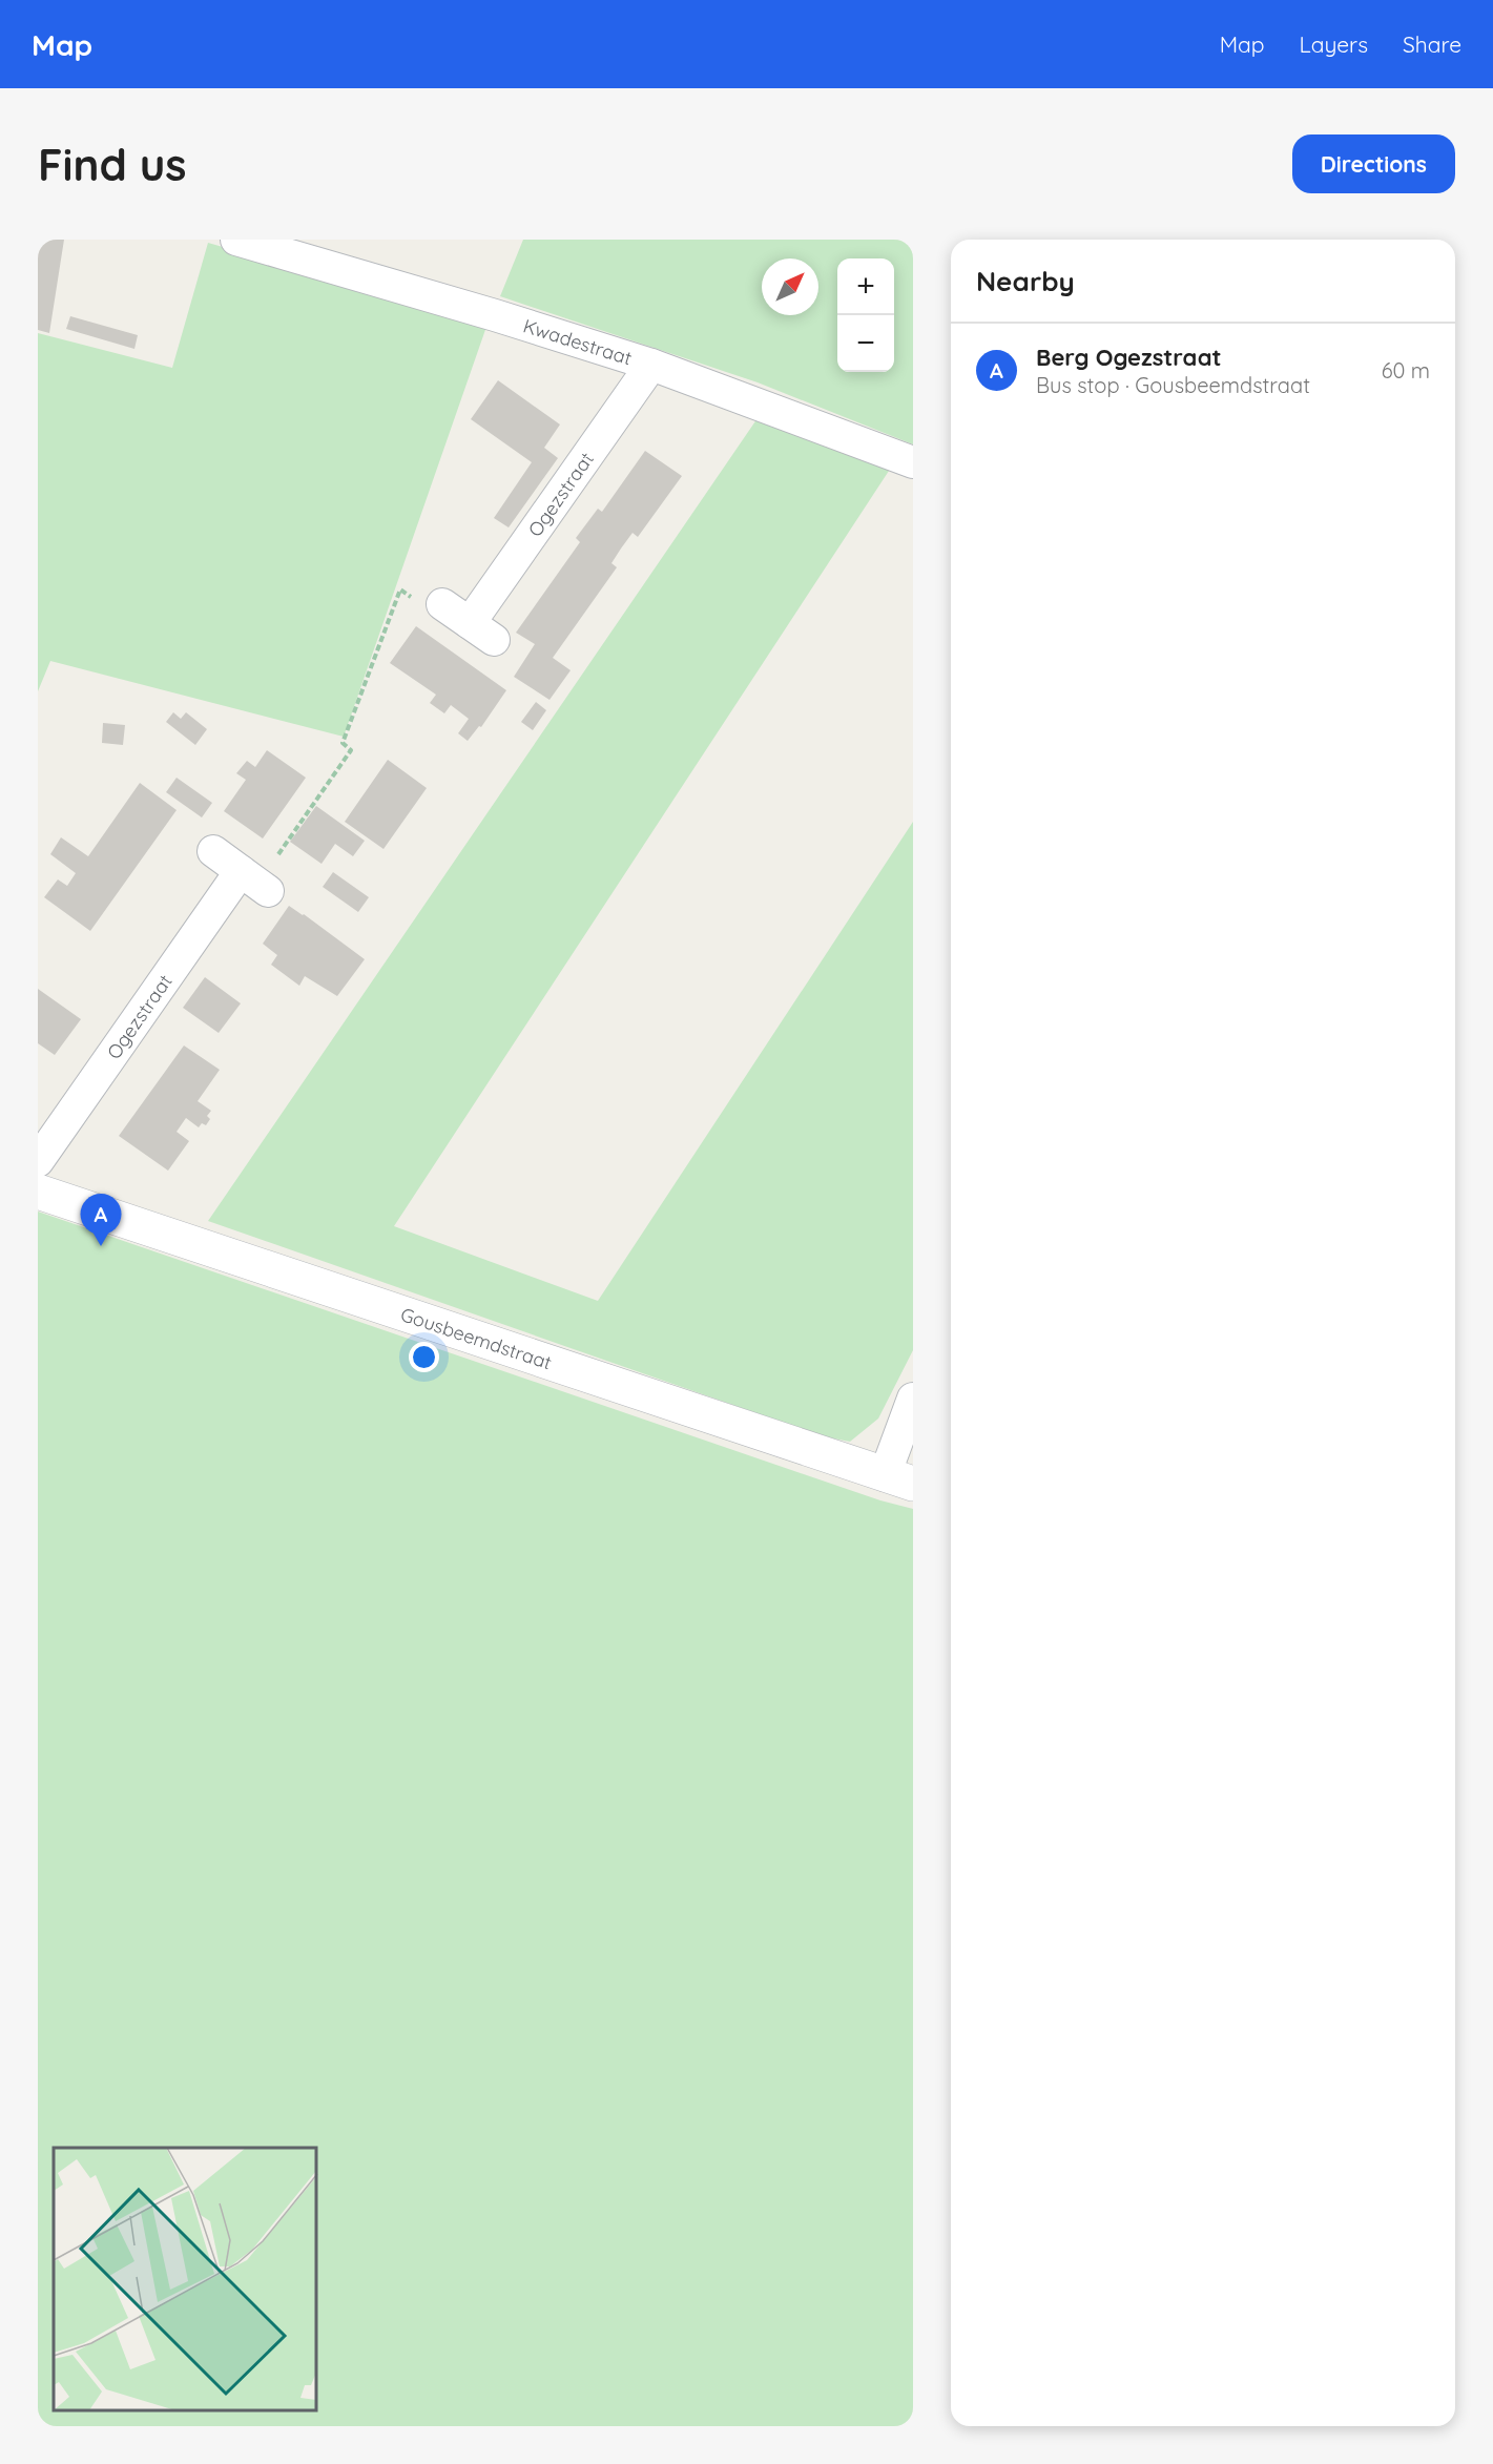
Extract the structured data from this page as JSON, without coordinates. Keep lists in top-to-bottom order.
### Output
{
  "streets": {
    "street": ["Kwadestraat", "Ogezstraat", "Gousbeemdstraat"]
  },
  "crossings": [
    ["Kwadestraat", "Ogezstraat"]
  ],
  "north": "top right",
  "page": {
    "header": "Map",
    "nav": ["Map", "Layers", "Share"],
    "buttons": "Directions",
    "title": "Find us",
    "heading": "Nearby",
    "map_buttons": ["+", "−"],
    "list": [
      {
        "mark": "A",
        "name": "Berg Ogezstraat",
        "note": "Bus stop · Gousbeemdstraat",
        "value": "60 m"
      }
    ],
    "pins": "A"
  }
}
